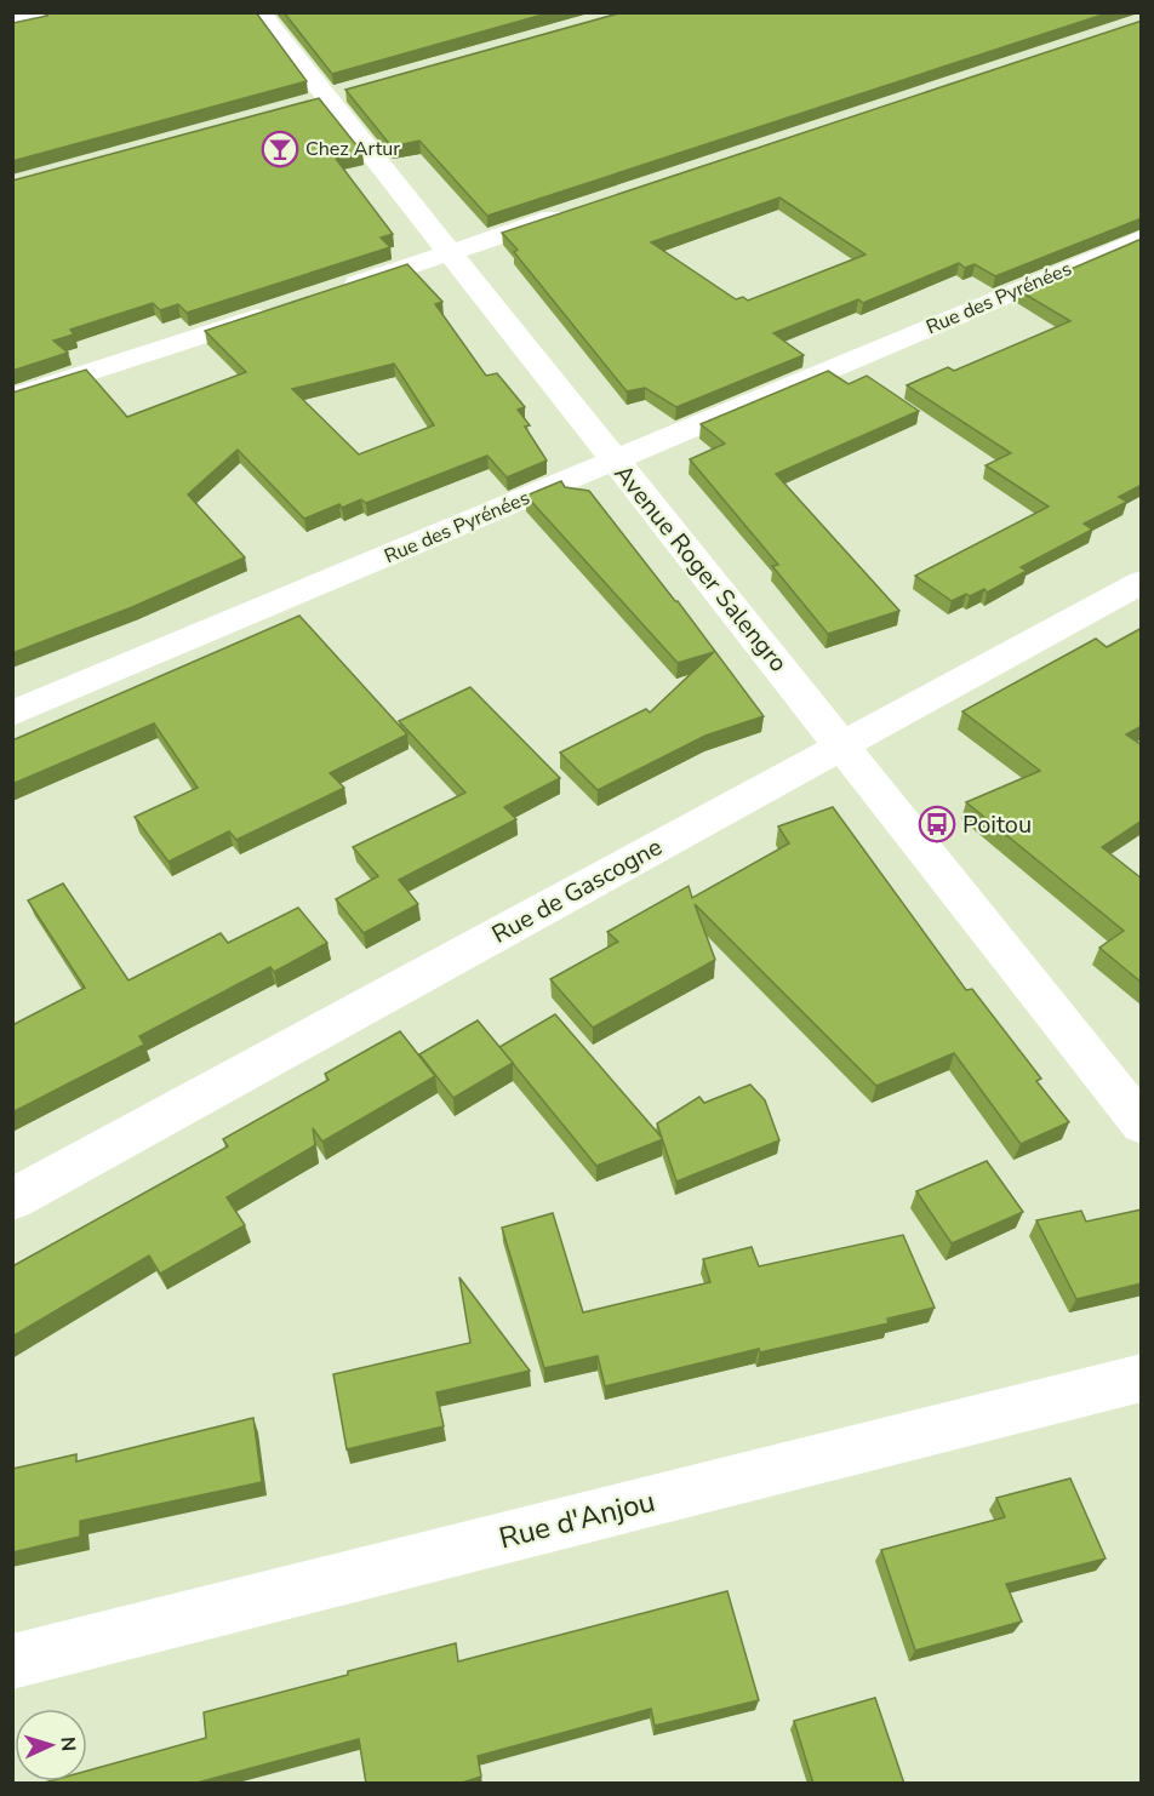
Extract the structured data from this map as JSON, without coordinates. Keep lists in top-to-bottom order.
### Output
{
  "streets": {
    "street": [
      "Rue des Pyrénées",
      "Avenue Roger Salengro",
      "Rue de Gascogne",
      "Rue d'Anjou"
    ]
  },
  "crossings": [
    ["Rue des Pyrénées", "Avenue Roger Salengro"],
    ["Avenue Roger Salengro", "Rue de Gascogne"]
  ],
  "places": {
    "bar": ["Chez Artur"],
    "bus stop": ["Poitou"]
  },
  "north": "right"
}
